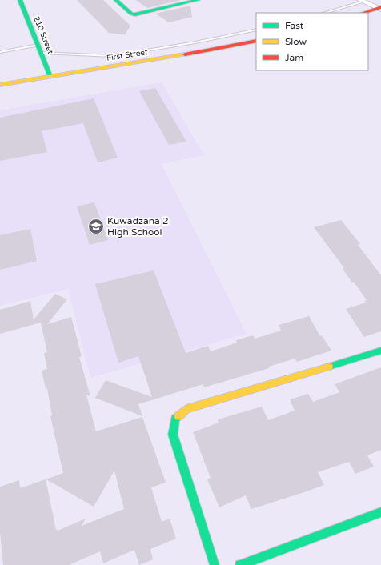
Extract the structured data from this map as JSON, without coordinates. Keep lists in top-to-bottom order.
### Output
{
  "streets": {
    "street": ["210 Street", "First Street"]
  },
  "crossings": [
    ["210 Street", "First Street"]
  ],
  "places": {
    "school or university": ["Kuwadzana 2 High School"]
  },
  "legend": ["Fast", "Slow", "Jam"]
}
